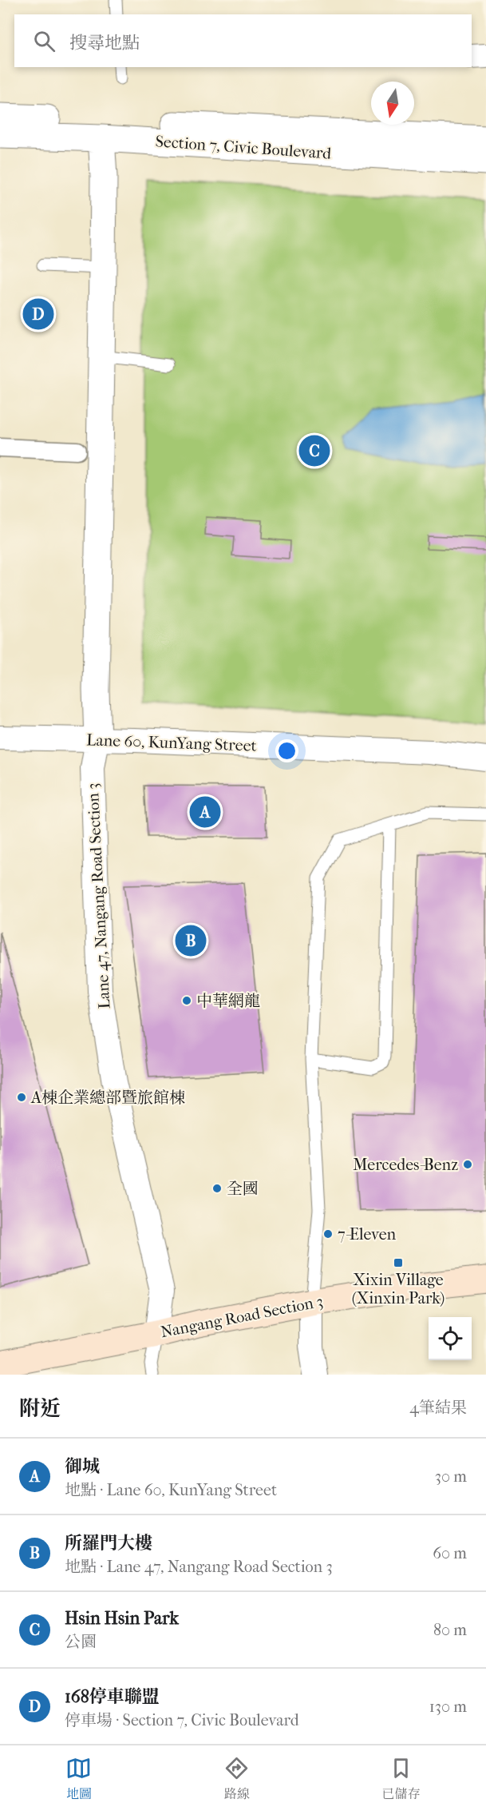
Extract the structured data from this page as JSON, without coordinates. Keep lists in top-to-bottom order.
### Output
{
  "streets": {
    "main road": ["Nangang Road Section 3"],
    "street": ["Section 7, Civic Boulevard", "Lane 60, KunYang Street", "Lane 47, Nangang Road Section 3"]
  },
  "crossings": [
    ["Lane 60, KunYang Street", "Lane 47, Nangang Road Section 3"],
    ["Lane 47, Nangang Road Section 3", "Nangang Road Section 3"]
  ],
  "places": {
    "other": [
      "中華網龍",
      "A棟企業總部暨旅館棟",
      "Mercedes-Benz",
      "全國",
      "7-Eleven"
    ],
    "transit": ["Xixin Village (Xinxin Park)"]
  },
  "north": "bottom",
  "page": {
    "search": "搜尋地點",
    "pins": [
      "D",
      "C",
      "A",
      "B"
    ],
    "heading": ["附近", "4筆結果"],
    "list": [
      {
        "mark": "A",
        "name": "御城",
        "note": "地點 · Lane 60, KunYang Street",
        "value": "30 m"
      },
      {
        "mark": "B",
        "name": "所羅門大樓",
        "note": "地點 · Lane 47, Nangang Road Section 3",
        "value": "60 m"
      },
      {
        "mark": "C",
        "name": "Hsin Hsin Park",
        "note": "公園",
        "value": "80 m"
      },
      {
        "mark": "D",
        "name": "168停車聯盟",
        "note": "停車場 · Section 7, Civic Boulevard",
        "value": "130 m"
      }
    ],
    "nav": ["地圖", "路線", "已儲存"]
  }
}
